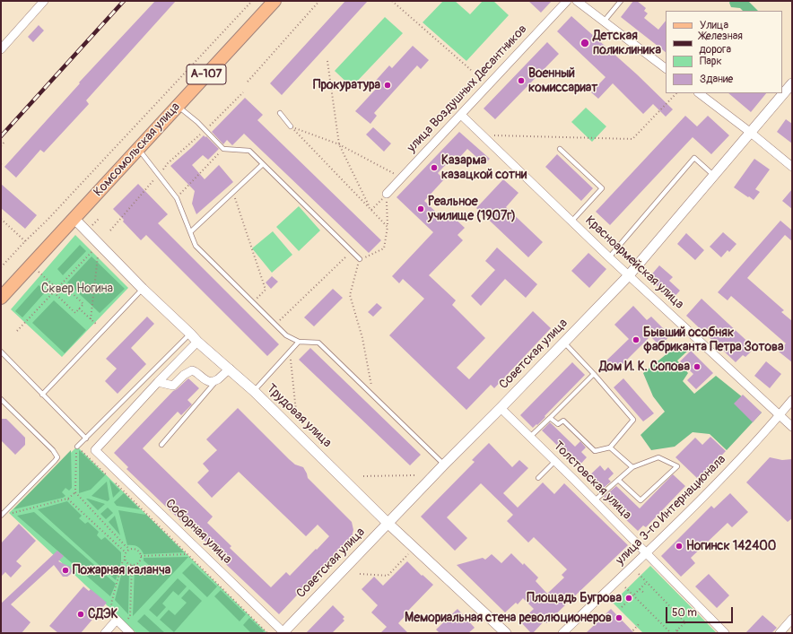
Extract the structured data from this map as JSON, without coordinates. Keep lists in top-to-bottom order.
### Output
{
  "streets": {
    "main road": ["А-107", "Комсомольская улица"],
    "street": [
      "улица Воздушных Десантников",
      "Красноармейская улица",
      "Советская улица",
      "Трудовая улица",
      "Толстовская улица",
      "улица 3-го Интернационала",
      "Соборная улица"
    ]
  },
  "crossings": [
    ["улица Воздушных Десантников", "Красноармейская улица"],
    ["Комсомольская улица", "Трудовая улица"],
    ["Красноармейская улица", "Советская улица"],
    ["Красноармейская улица", "улица 3-го Интернационала"],
    ["Советская улица", "Трудовая улица"],
    ["Советская улица", "Толстовская улица"],
    ["Советская улица", "Соборная улица"],
    ["Толстовская улица", "улица 3-го Интернационала"]
  ],
  "parks": ["Сквер Ногина"],
  "places": [
    "Детская поликлиника",
    "Военный комиссариат",
    "Прокуратура",
    "Казарма казацкой сотни",
    "Реальное училище (1907г)",
    "Бывший особняк фабриканта Петра Зотова",
    "Дом И. К. Сопова",
    "Ногинск 142400",
    "Пожарная каланча",
    "Площадь Бугрова",
    "СДЭК",
    "Мемориальная стена революционеров"
  ],
  "legend": [
    "Улица",
    "Железная дорога",
    "Парк",
    "Здание"
  ],
  "scale_bar": "50 m"
}
